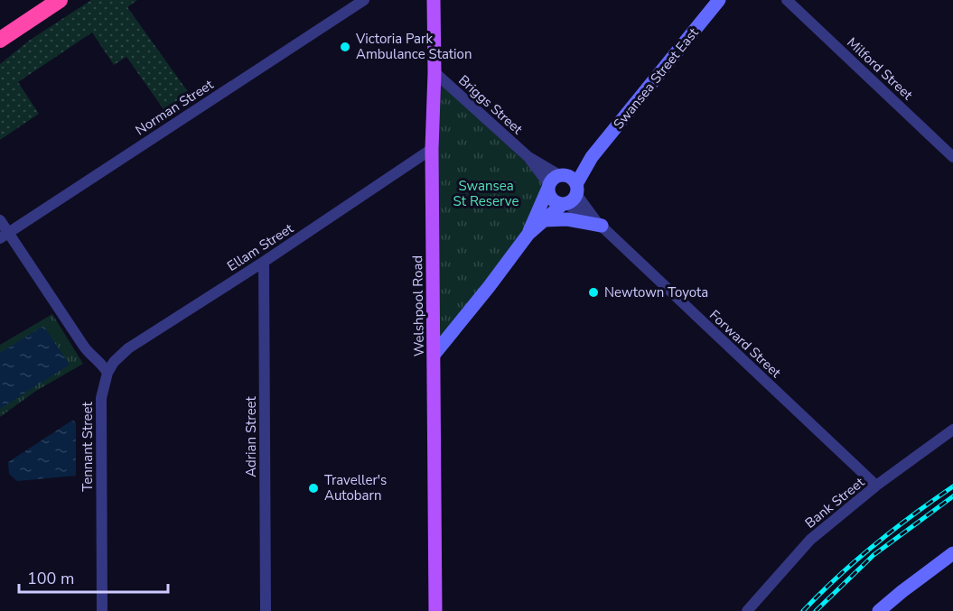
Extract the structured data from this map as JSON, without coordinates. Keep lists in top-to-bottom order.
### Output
{
  "streets": {
    "main road": ["Welshpool Road"],
    "street": [
      "Milford Street",
      "Swansea Street East",
      "Briggs Street",
      "Norman Street",
      "Ellam Street",
      "Forward Street",
      "Adrian Street",
      "Tennant Street",
      "Bank Street"
    ]
  },
  "crossings": [
    ["Swansea Street East", "Briggs Street"],
    ["Swansea Street East", "Welshpool Road"],
    ["Swansea Street East", "Forward Street"],
    ["Briggs Street", "Welshpool Road"],
    ["Briggs Street", "Forward Street"],
    ["Ellam Street", "Welshpool Road"],
    ["Ellam Street", "Adrian Street"],
    ["Ellam Street", "Tennant Street"],
    ["Forward Street", "Bank Street"]
  ],
  "parks": ["Swansea St Reserve"],
  "places": ["Victoria Park Ambulance Station", "Newtown Toyota", "Traveller's Autobarn"],
  "scale_bar": "100 m"
}
